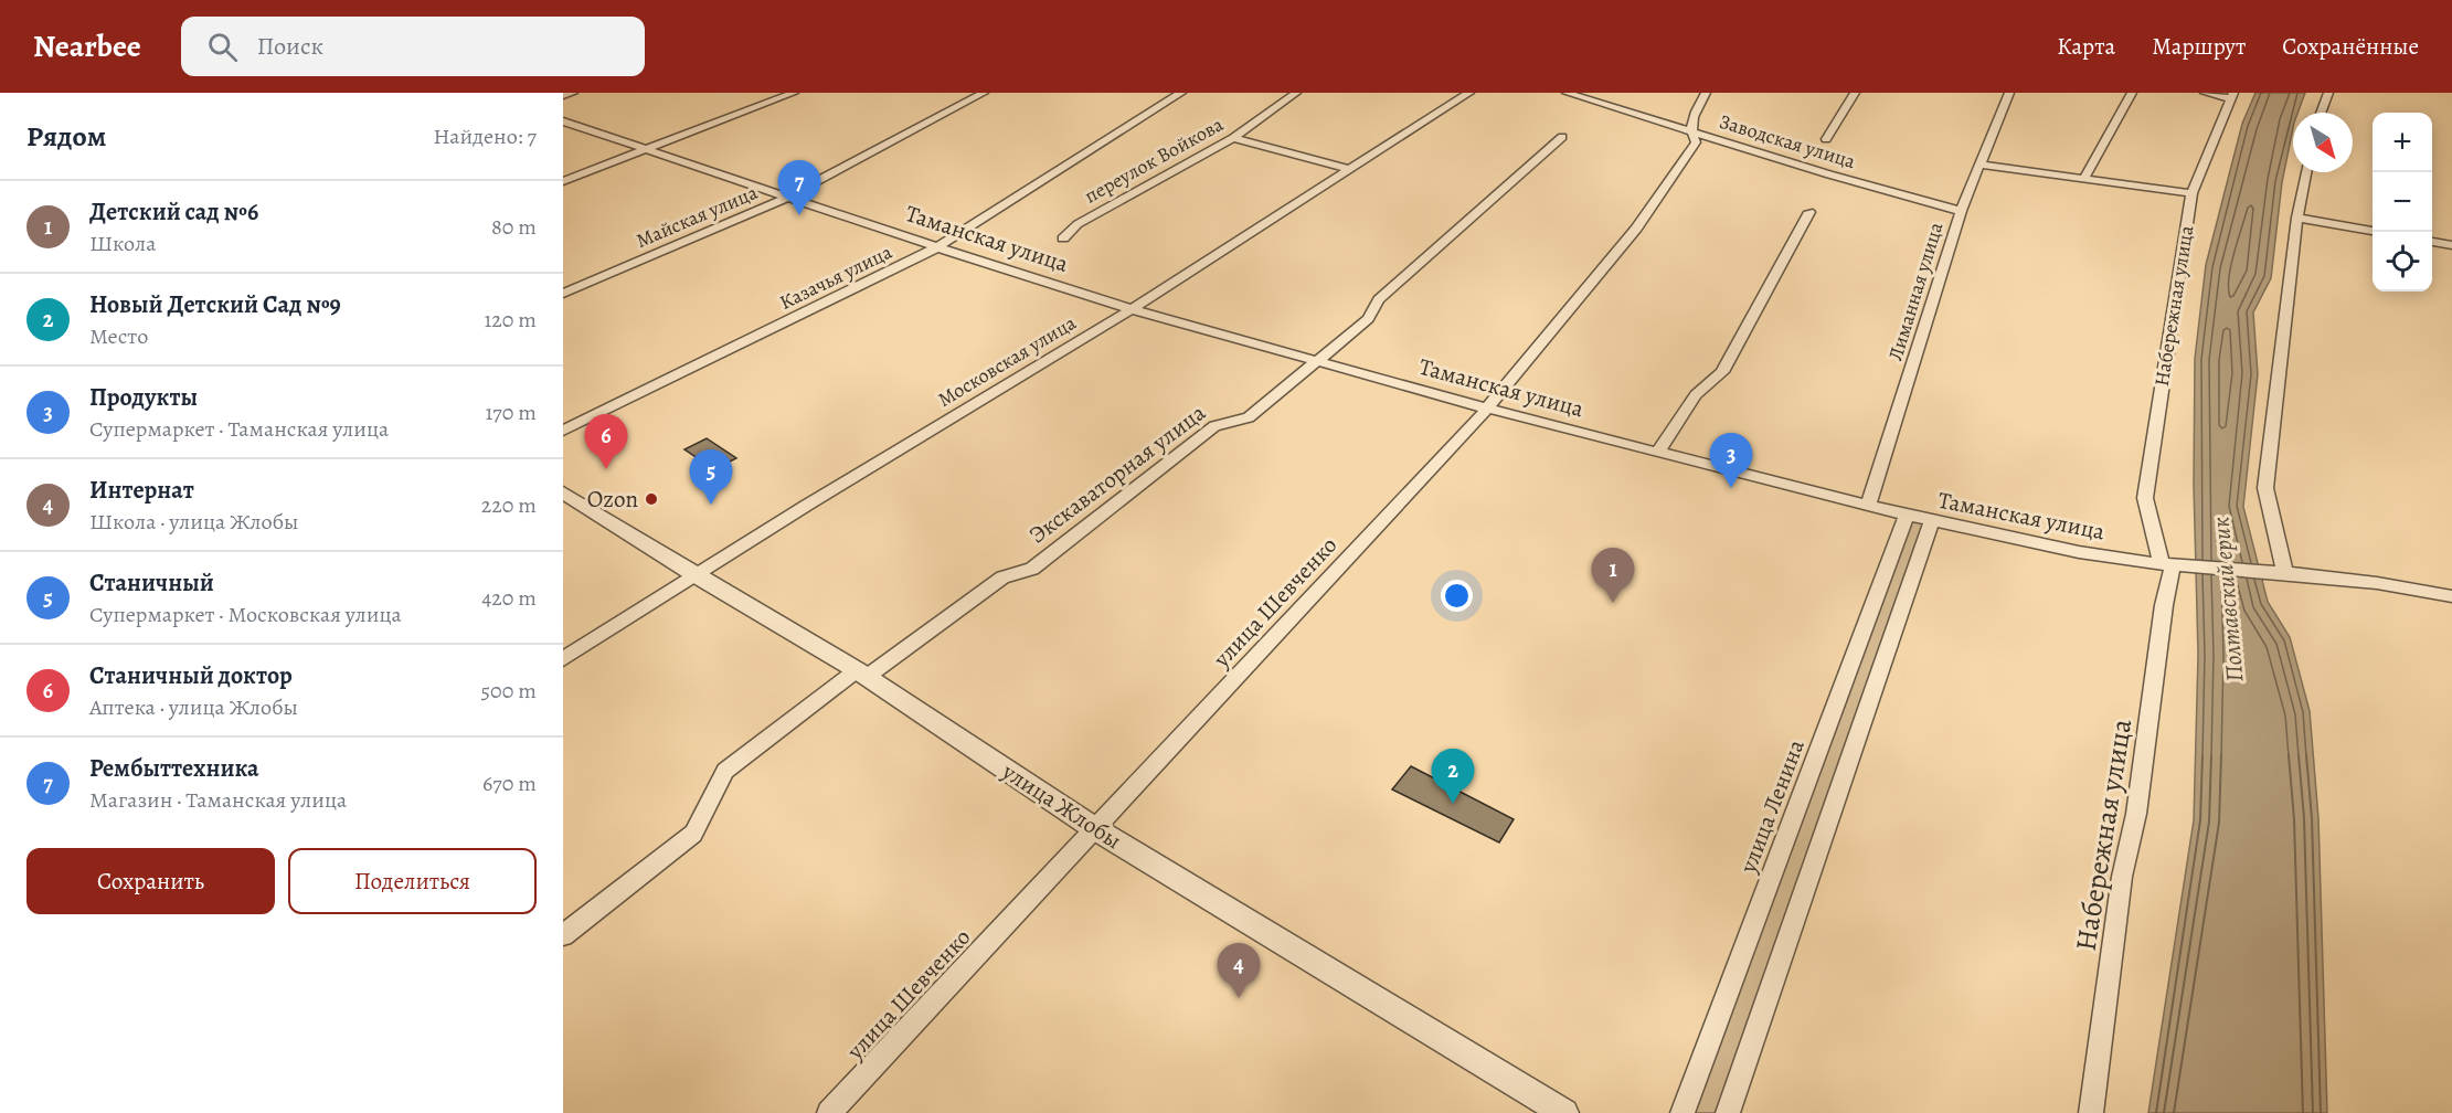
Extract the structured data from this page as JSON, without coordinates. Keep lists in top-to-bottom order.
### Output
{
  "streets": {
    "street": [
      "Заводская улица",
      "переулок Войкова",
      "Майская улица",
      "Таманская улица",
      "Казачья улица",
      "Лиманная улица",
      "Набережная улица",
      "Московская улица",
      "Экскаваторная улица",
      "улица Шевченко",
      "улица Жлобы",
      "улица Ленина"
    ]
  },
  "crossings": [
    ["Заводская улица", "Лиманная улица"],
    ["Заводская улица", "улица Шевченко"],
    ["Майская улица", "Таманская улица"],
    ["Таманская улица", "Казачья улица"],
    ["Таманская улица", "Лиманная улица"],
    ["Таманская улица", "Набережная улица"],
    ["Таманская улица", "Московская улица"],
    ["Таманская улица", "Экскаваторная улица"],
    ["Таманская улица", "улица Шевченко"],
    ["Таманская улица", "улица Ленина"],
    ["Московская улица", "улица Жлобы"],
    ["Экскаваторная улица", "улица Жлобы"],
    ["улица Шевченко", "улица Жлобы"]
  ],
  "water": ["Полтавский ерик"],
  "places": ["Ozon"],
  "north": "bottom right",
  "page": {
    "header": "Nearbee",
    "search": "Поиск",
    "nav": ["Карта", "Маршрут", "Сохранённые"],
    "heading": ["Рядом", "Найдено: 7"],
    "map_buttons": ["+", "−"],
    "pins": [
      "7",
      "6",
      "3",
      "5",
      "1",
      "2",
      "4"
    ],
    "list": [
      {
        "mark": "1",
        "name": "Детский сад №6",
        "note": "Школа",
        "value": "80 m"
      },
      {
        "mark": "2",
        "name": "Новый Детский Сад №9",
        "note": "Место",
        "value": "120 m"
      },
      {
        "mark": "3",
        "name": "Продукты",
        "note": "Супермаркет · Таманская улица",
        "value": "170 m"
      },
      {
        "mark": "4",
        "name": "Интернат",
        "note": "Школа · улица Жлобы",
        "value": "220 m"
      },
      {
        "mark": "5",
        "name": "Станичный",
        "note": "Супермаркет · Московская улица",
        "value": "420 m"
      },
      {
        "mark": "6",
        "name": "Станичный доктор",
        "note": "Аптека · улица Жлобы",
        "value": "500 m"
      },
      {
        "mark": "7",
        "name": "Рембыттехника",
        "note": "Магазин · Таманская улица",
        "value": "670 m"
      }
    ],
    "buttons": ["Сохранить", "Поделиться"]
  }
}
